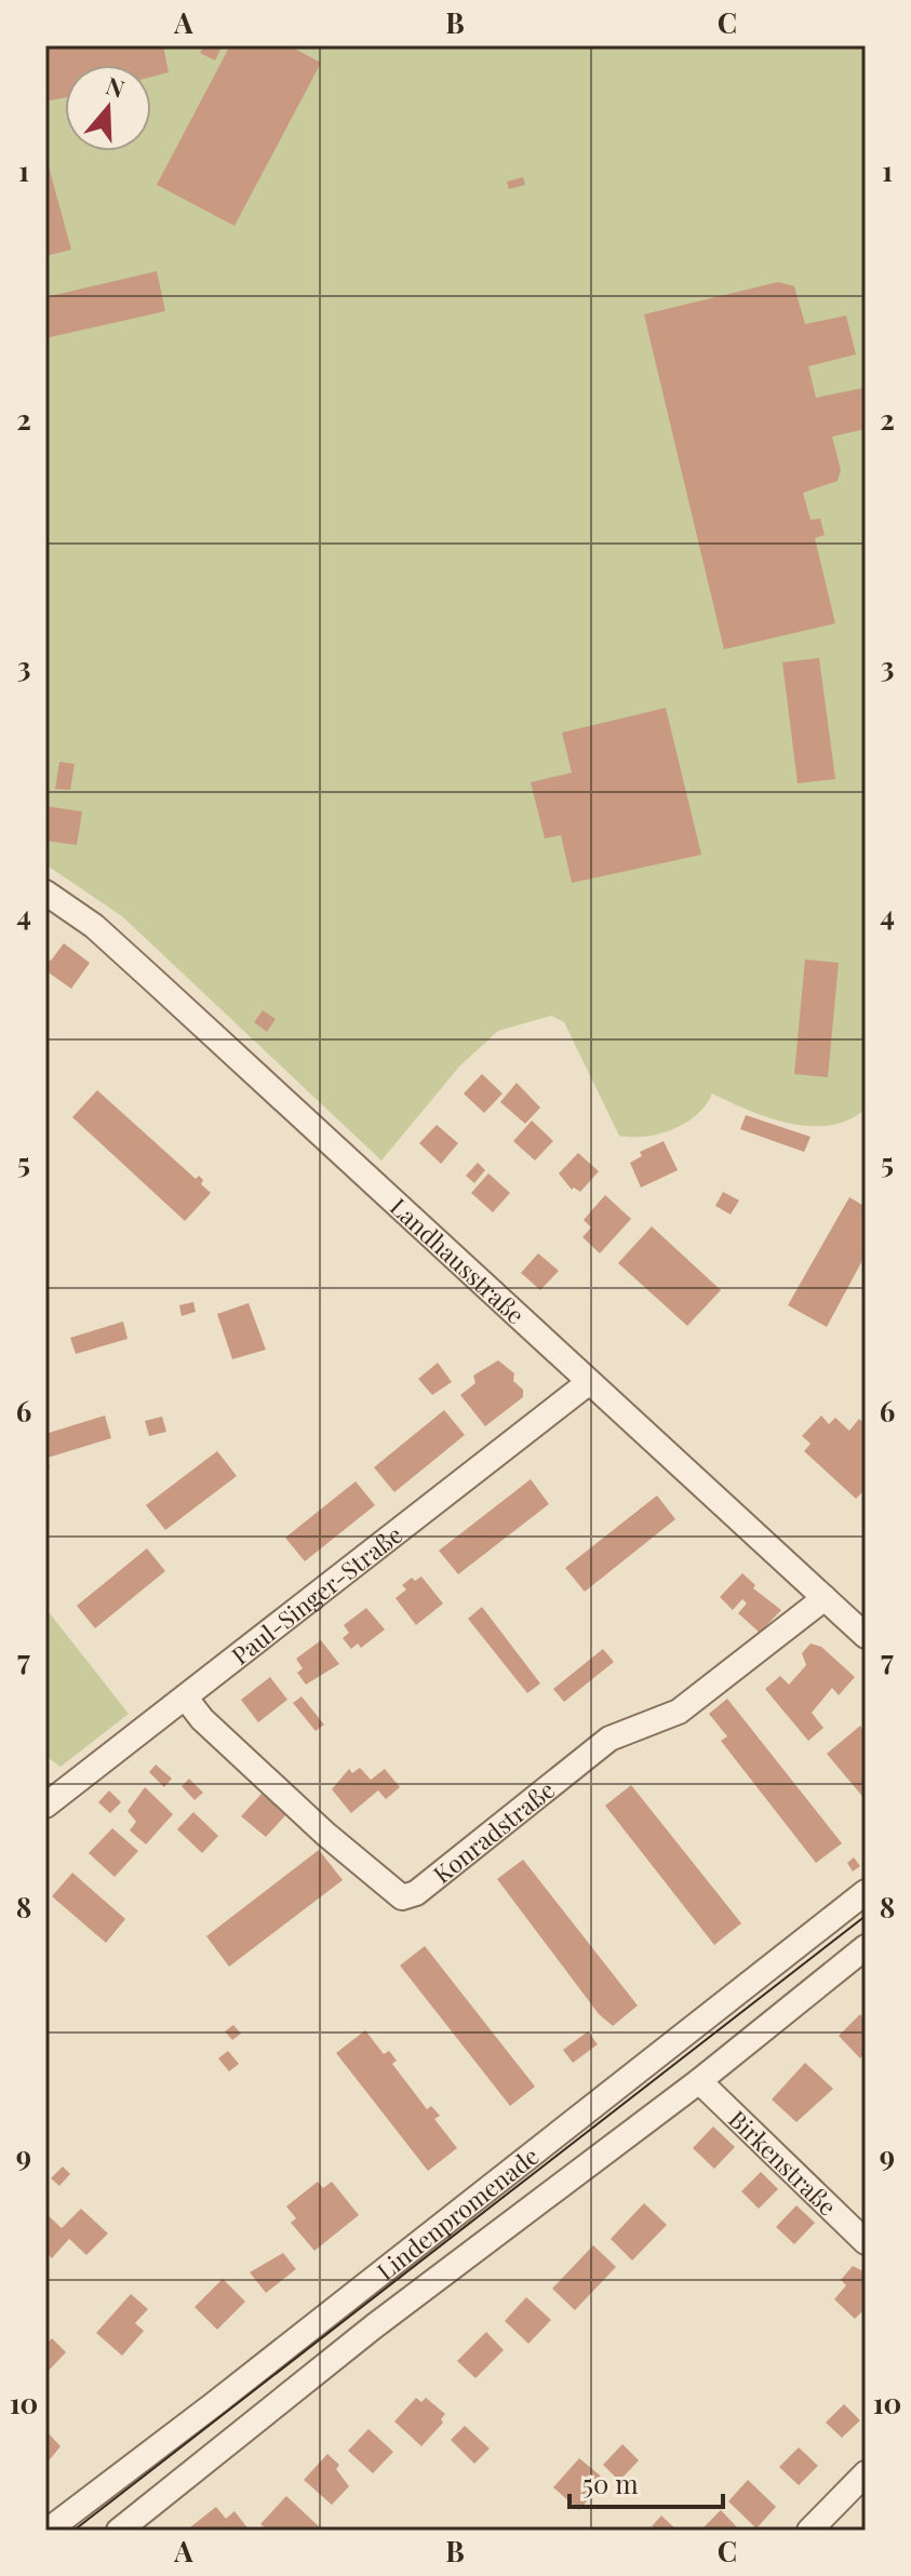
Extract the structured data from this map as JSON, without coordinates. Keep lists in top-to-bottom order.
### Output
{
  "streets": {
    "street": [
      "Landhausstraße",
      "Paul-Singer-Straße",
      "Konradstraße",
      "Birkenstraße",
      "Lindenpromenade"
    ]
  },
  "crossings": [
    ["Landhausstraße", "Paul-Singer-Straße"],
    ["Landhausstraße", "Konradstraße"],
    ["Paul-Singer-Straße", "Konradstraße"],
    ["Birkenstraße", "Lindenpromenade"]
  ],
  "scale_bar": "50 m",
  "north": "top",
  "grid": {
    "columns": ["A", "B", "C"],
    "rows": [
      "1",
      "2",
      "3",
      "4",
      "5",
      "6",
      "7",
      "8",
      "9",
      "10"
    ]
  }
}
